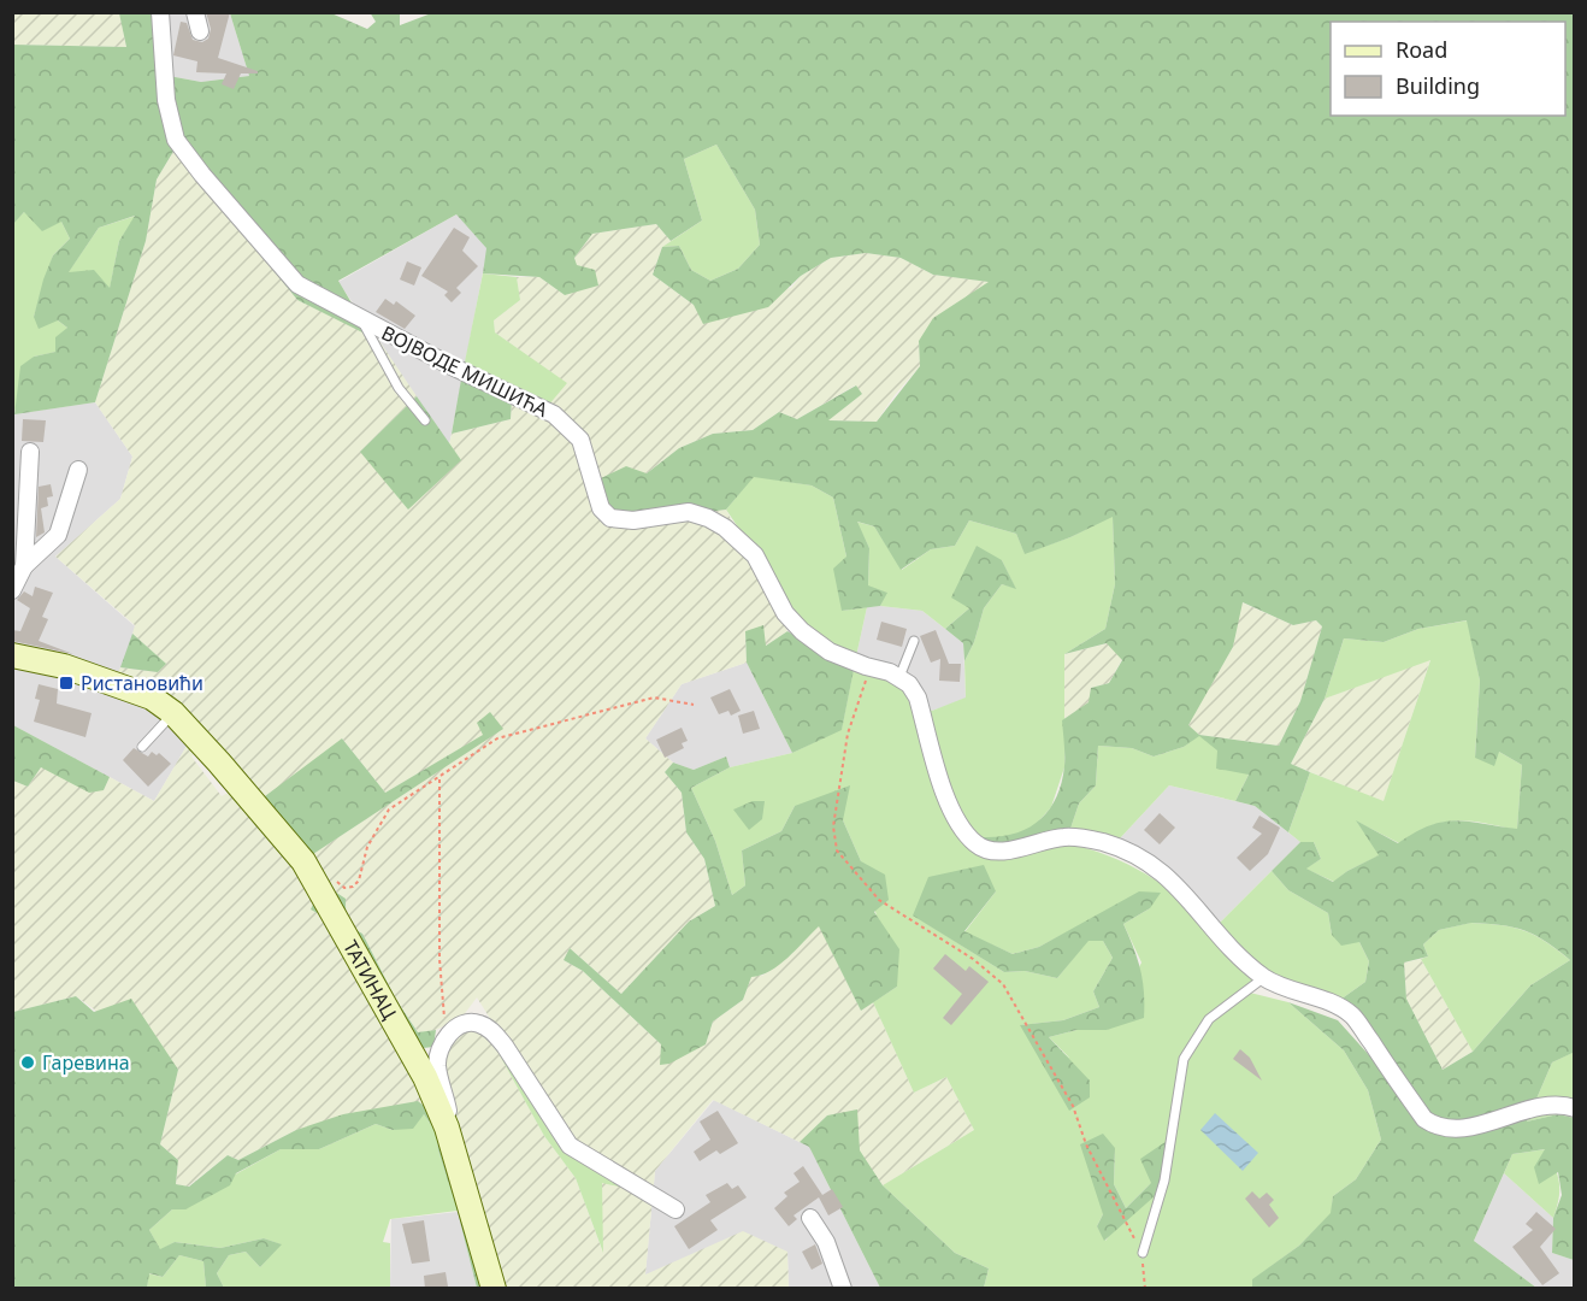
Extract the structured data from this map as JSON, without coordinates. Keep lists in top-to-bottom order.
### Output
{
  "streets": {
    "street": ["ВОЈВОДЕ МИШИЋА", "ТАТИНАЦ"]
  },
  "places": {
    "transit": ["Ристановићи"],
    "other": ["Гаревина"]
  },
  "legend": ["Road", "Building"]
}
